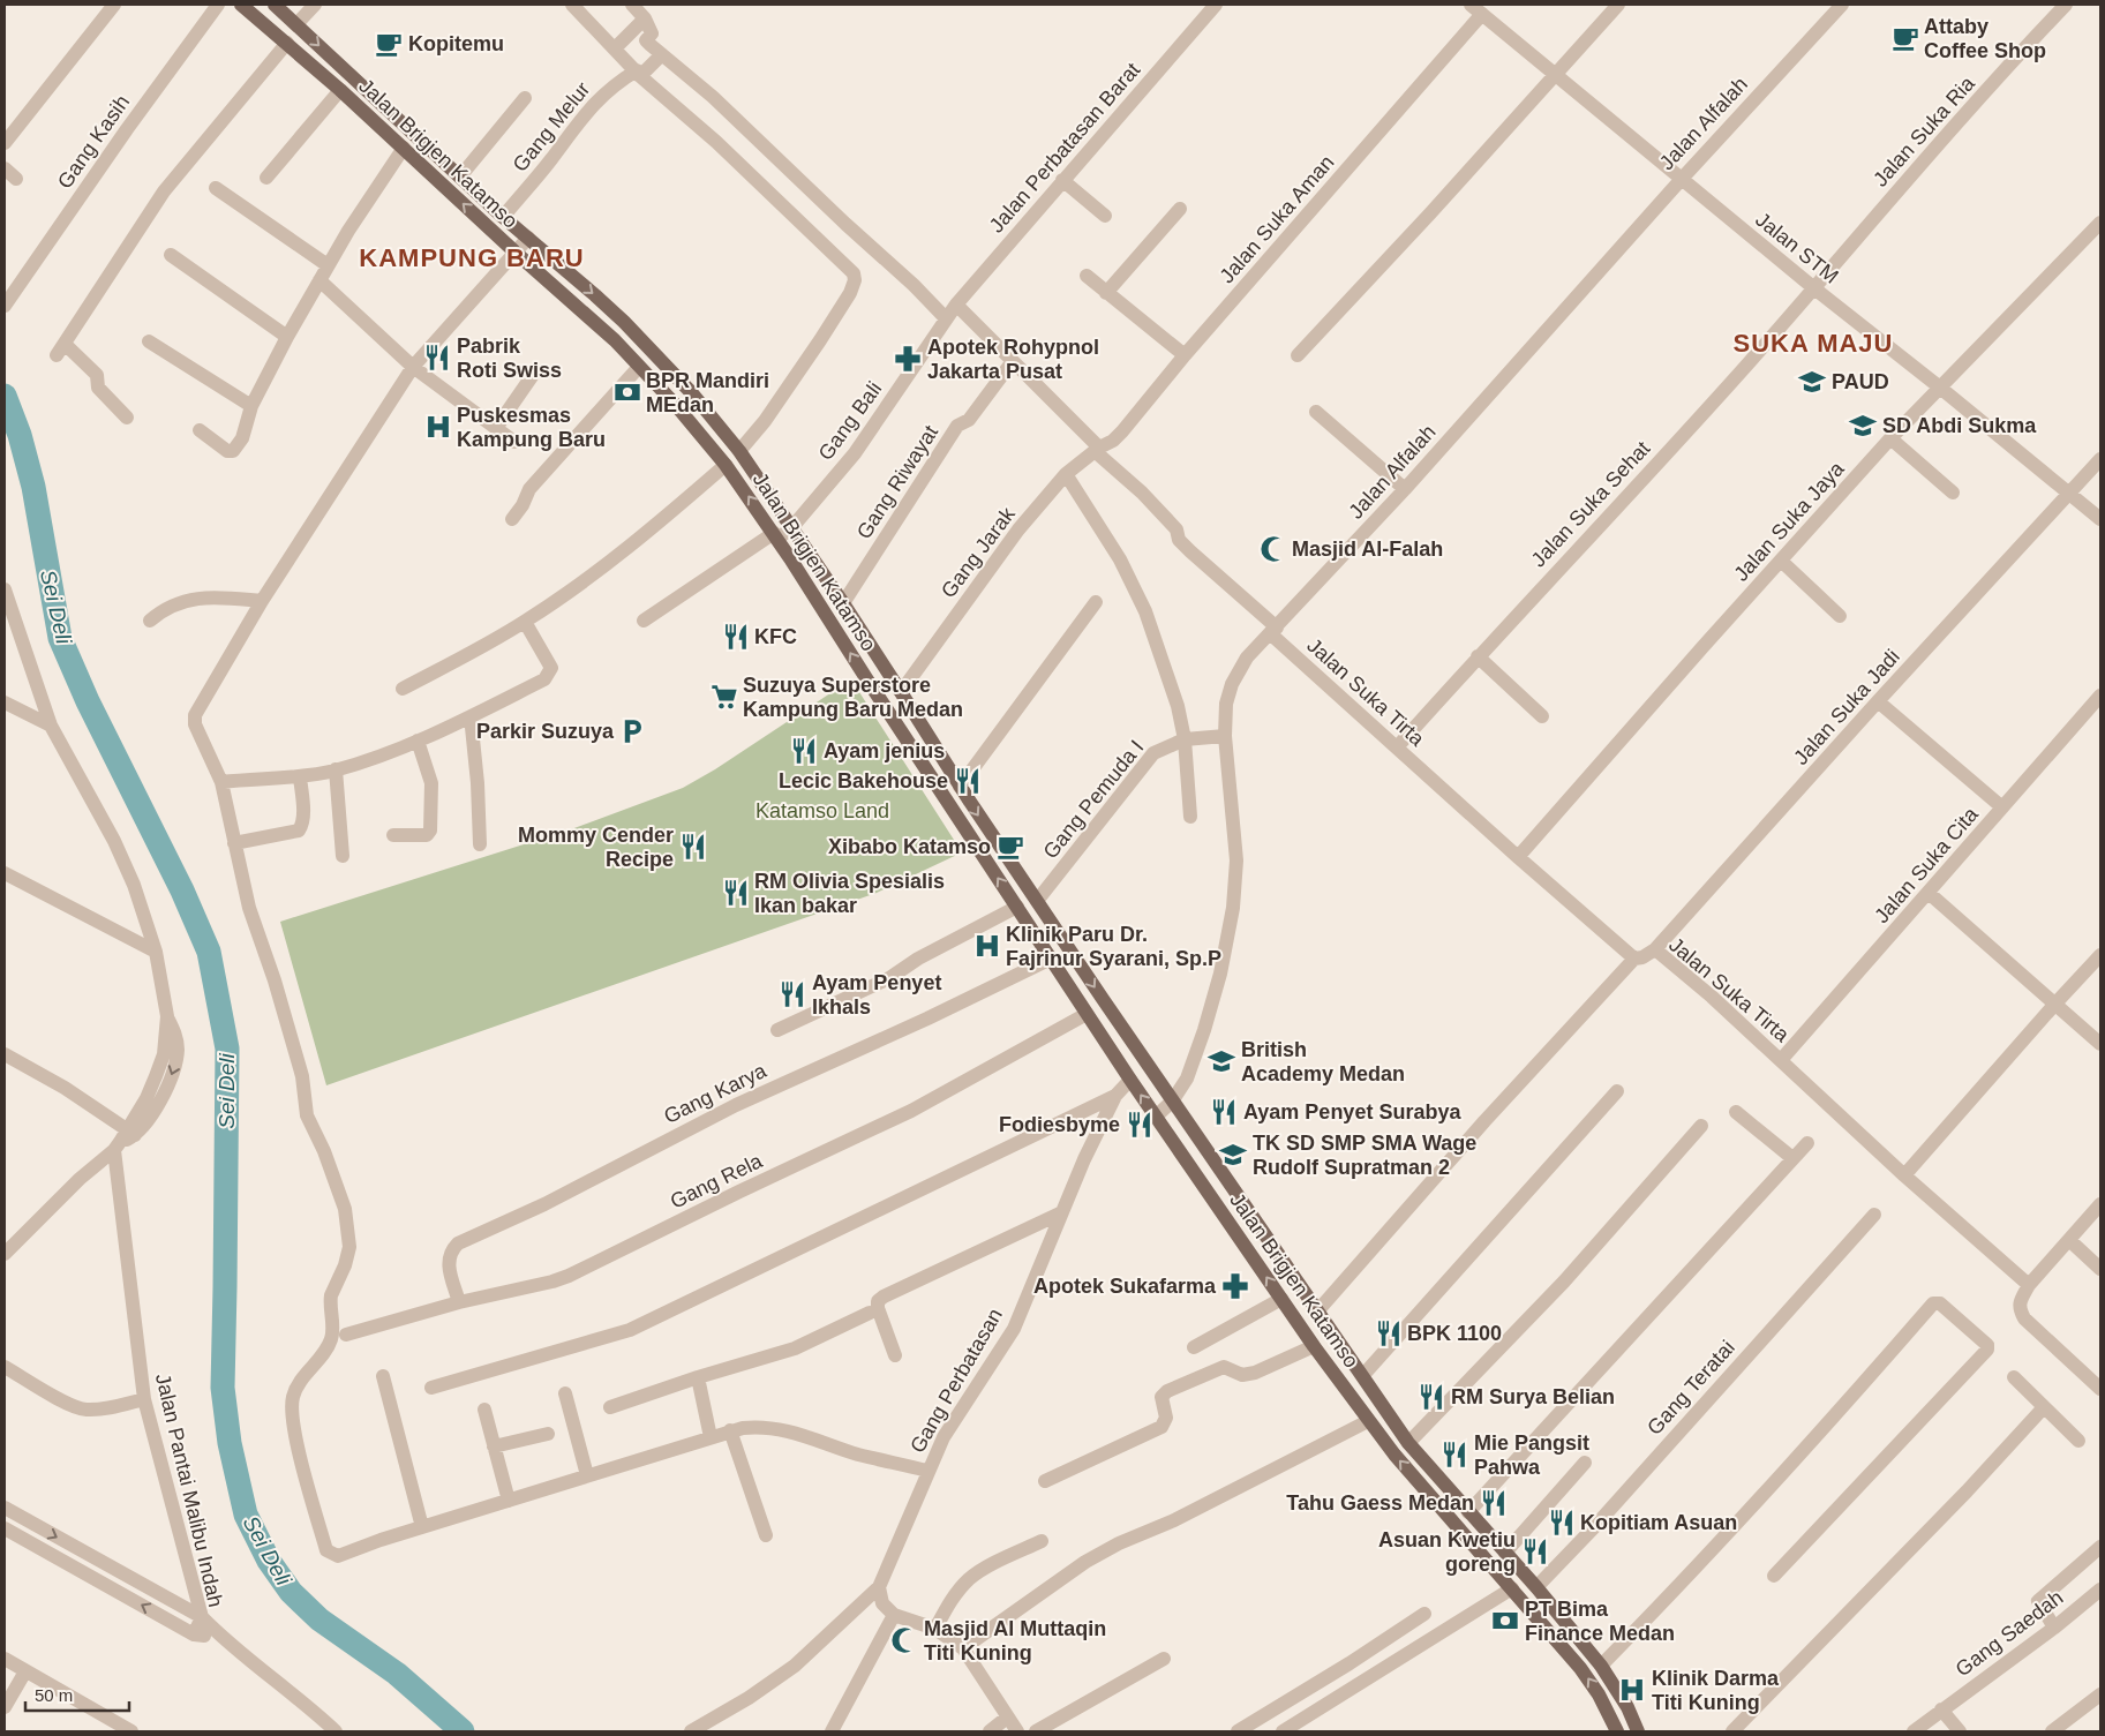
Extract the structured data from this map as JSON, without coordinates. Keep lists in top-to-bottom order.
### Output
{
  "streets": {
    "main road": ["Jalan Brigjen Katamso"],
    "street": [
      "Jalan Alfalah",
      "Gang Melur",
      "Jalan Suka Ria",
      "Gang Kasih",
      "Jalan Perbatasan Barat",
      "Jalan Suka Aman",
      "Jalan STM",
      "Gang Bali",
      "Gang Riwayat",
      "Jalan Suka Sehat",
      "Jalan Suka Jaya",
      "Gang Jarak",
      "Jalan Suka Tirta",
      "Jalan Suka Jadi",
      "Gang Pemuda I",
      "Jalan Suka Cita",
      "Gang Karya",
      "Gang Rela",
      "Gang Perbatasan",
      "Gang Teratai",
      "Jalan Pantai Malibu Indah",
      "Gang Saedah"
    ]
  },
  "crossings": [
    ["Jalan Alfalah", "Jalan Brigjen Katamso"],
    ["Jalan Alfalah", "Jalan STM"],
    ["Jalan Alfalah", "Jalan Suka Tirta"],
    ["Jalan Alfalah", "Gang Pemuda I"],
    ["Gang Melur", "Jalan Brigjen Katamso"],
    ["Jalan Suka Ria", "Jalan STM"],
    ["Jalan Suka Ria", "Jalan Suka Sehat"],
    ["Jalan Perbatasan Barat", "Gang Bali"],
    ["Jalan Perbatasan Barat", "Jalan Suka Tirta"],
    ["Jalan Brigjen Katamso", "Gang Bali"],
    ["Jalan Brigjen Katamso", "Gang Riwayat"],
    ["Jalan Brigjen Katamso", "Gang Jarak"],
    ["Jalan Brigjen Katamso", "Gang Pemuda I"],
    ["Jalan Brigjen Katamso", "Gang Karya"],
    ["Jalan Brigjen Katamso", "Gang Rela"],
    ["Jalan Brigjen Katamso", "Gang Perbatasan"],
    ["Jalan Brigjen Katamso", "Gang Teratai"],
    ["Jalan Suka Aman", "Jalan STM"],
    ["Jalan Suka Aman", "Gang Jarak"],
    ["Jalan Suka Aman", "Jalan Suka Tirta"],
    ["Jalan STM", "Jalan Suka Sehat"],
    ["Jalan STM", "Jalan Suka Jaya"],
    ["Jalan STM", "Jalan Suka Jadi"],
    ["Gang Riwayat", "Jalan Suka Tirta"],
    ["Jalan Suka Sehat", "Jalan Suka Tirta"],
    ["Jalan Suka Jaya", "Jalan Suka Tirta"],
    ["Gang Jarak", "Jalan Suka Tirta"],
    ["Jalan Suka Tirta", "Jalan Suka Jadi"],
    ["Jalan Suka Tirta", "Jalan Suka Cita"],
    ["Gang Karya", "Gang Rela"]
  ],
  "districts": ["KAMPUNG BARU", "SUKA MAJU"],
  "water": ["Sei Deli"],
  "parks": ["Katamso Land"],
  "places": {
    "cafe": ["Attaby Coffee Shop", "Kopitemu", "Xibabo Katamso"],
    "restaurant": [
      "Pabrik Roti Swiss",
      "KFC",
      "Ayam jenius",
      "Lecic Bakehouse",
      "Mommy Cender Recipe",
      "RM Olivia Spesialis Ikan bakar",
      "Ayam Penyet Ikhals",
      "Ayam Penyet Surabya",
      "Fodiesbyme",
      "BPK 1100",
      "RM Surya Belian",
      "Mie Pangsit Pahwa",
      "Tahu Gaess Medan",
      "Kopitiam Asuan",
      "Asuan Kwetiu goreng"
    ],
    "pharmacy": ["Apotek Rohypnol Jakarta Pusat", "Apotek Sukafarma"],
    "school or university": [
      "PAUD",
      "SD Abdi Sukma",
      "British Academy Medan",
      "TK SD SMP SMA Wage Rudolf Supratman 2"
    ],
    "bank": ["BPR Mandiri MEdan", "PT Bima Finance Medan"],
    "hospital": ["Puskesmas Kampung Baru", "Klinik Paru Dr. Fajrinur Syarani, Sp.P", "Klinik Darma Titi Kuning"],
    "mosque": ["Masjid Al-Falah", "Masjid Al Muttaqin Titi Kuning"],
    "supermarket": ["Suzuya Superstore Kampung Baru Medan"],
    "parking": ["Parkir Suzuya"]
  },
  "scale_bar": "50 m"
}
